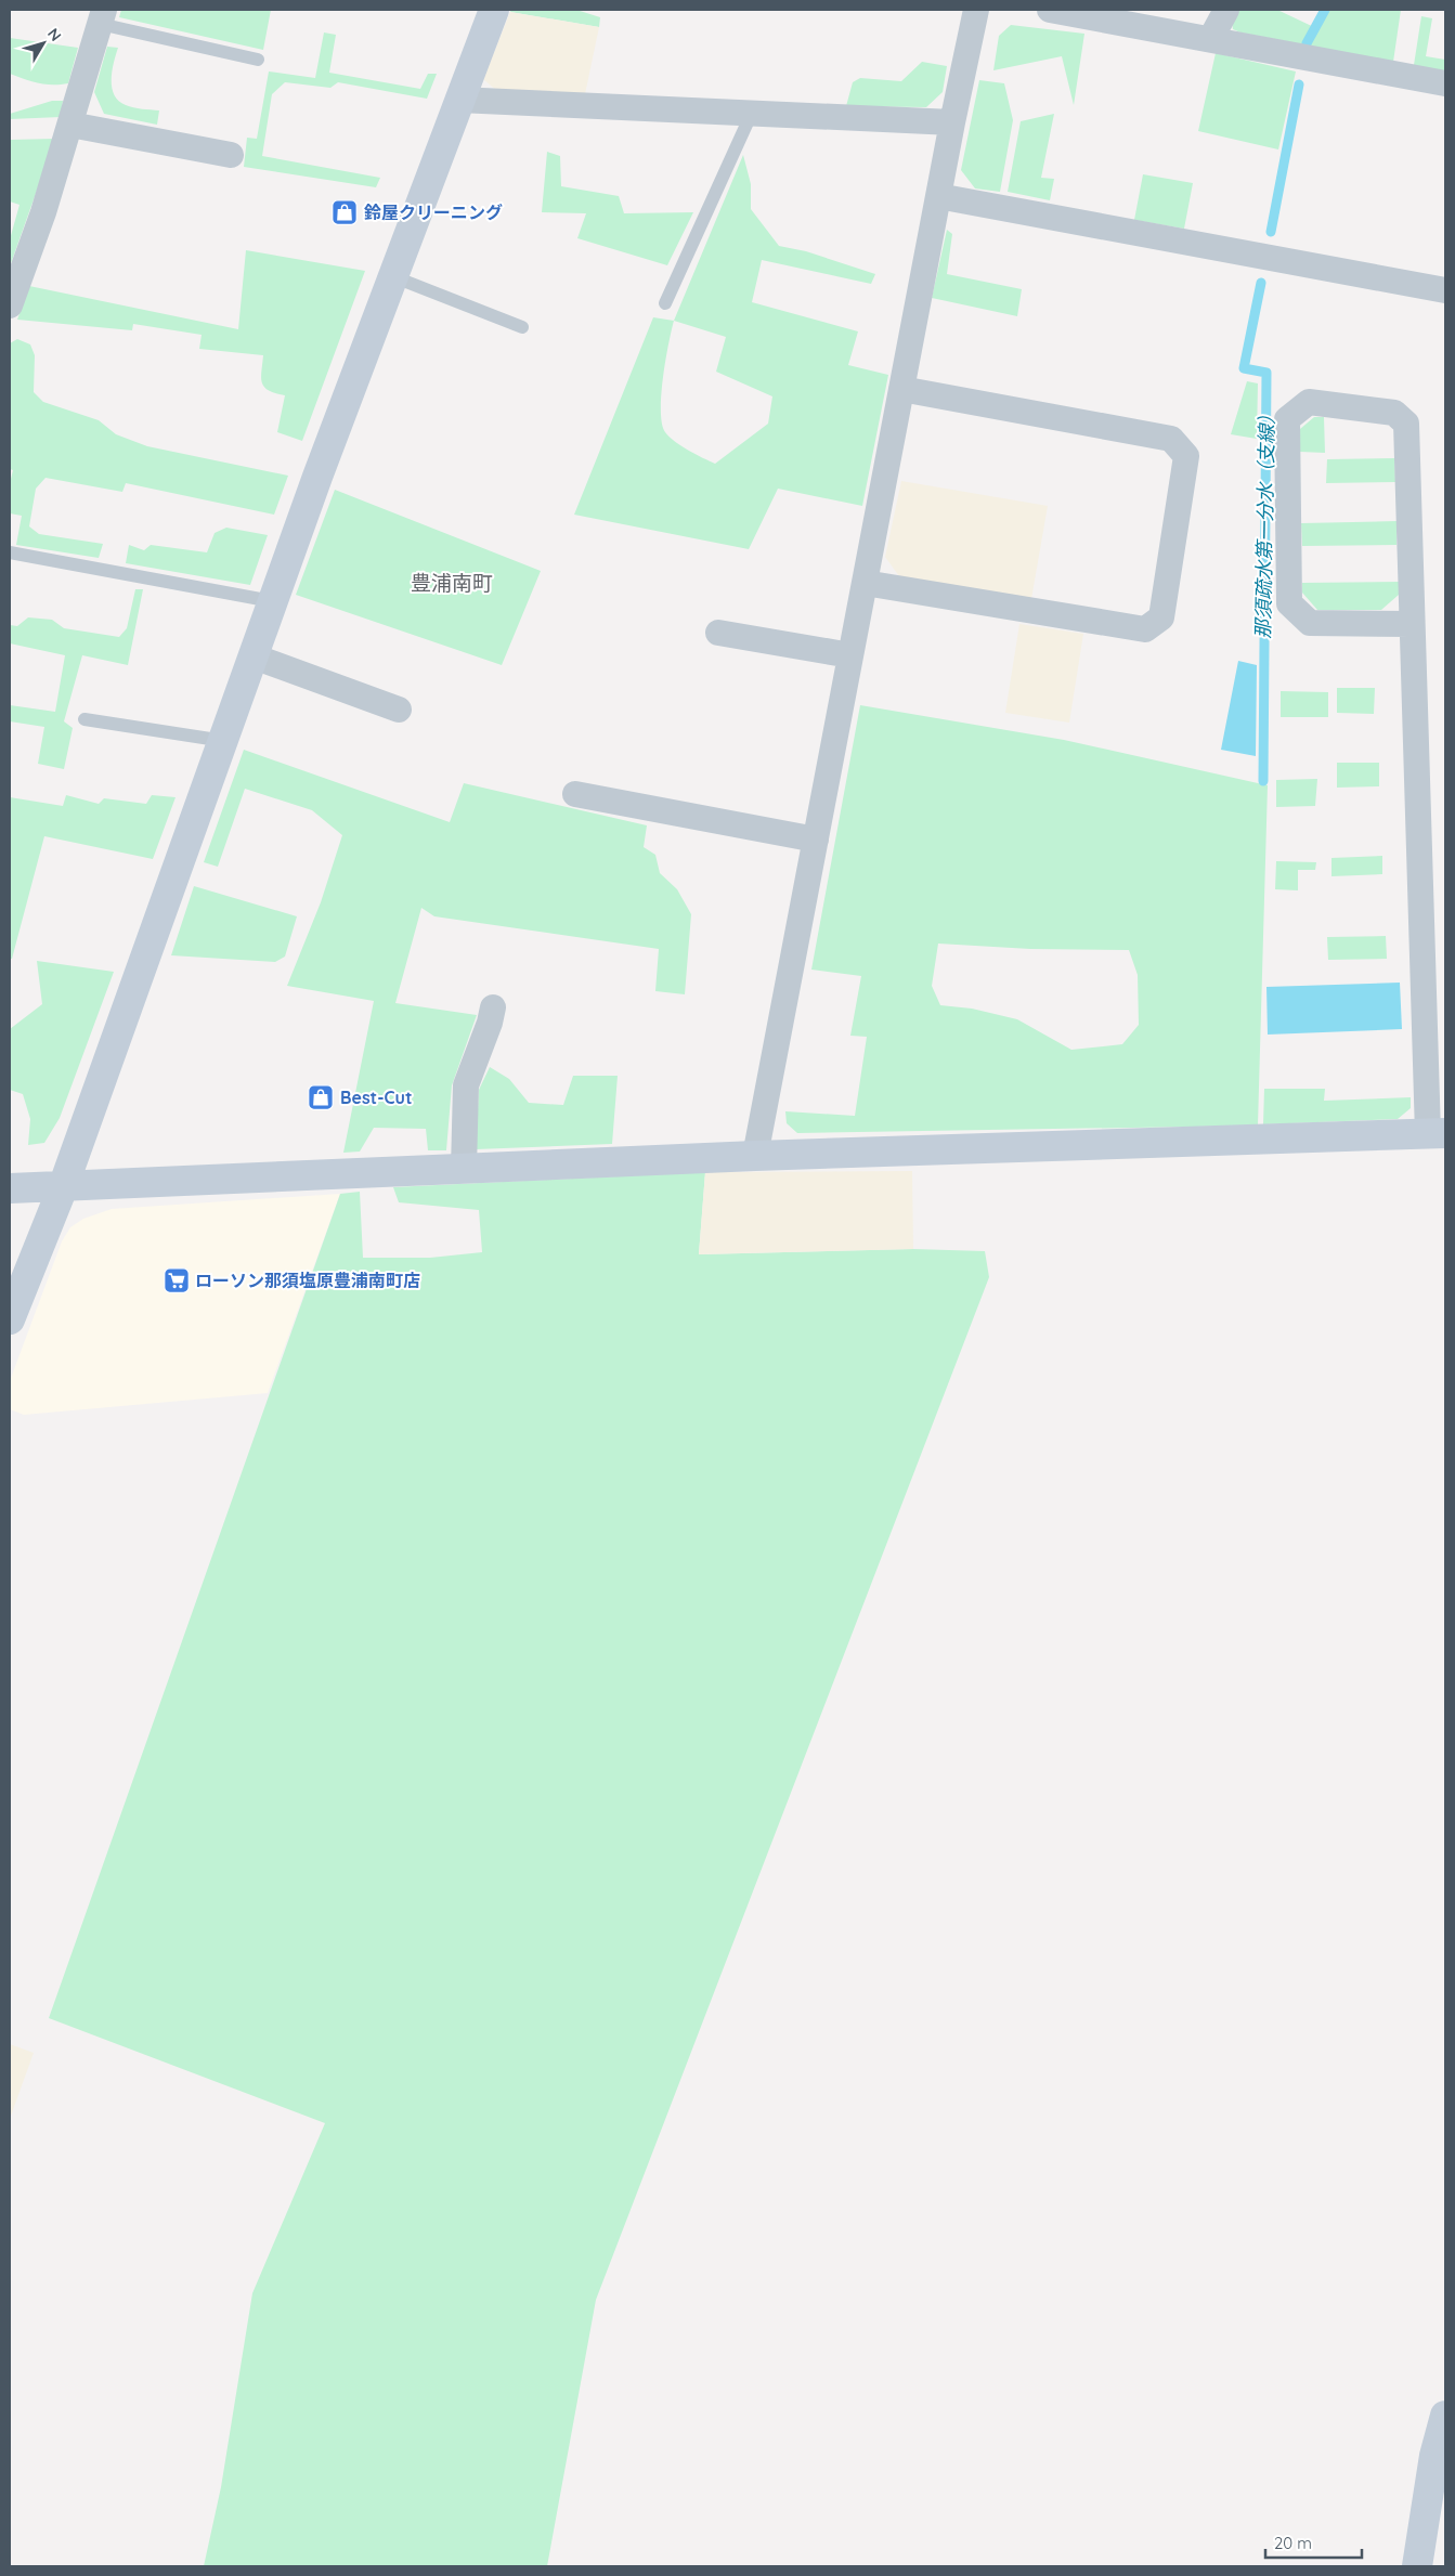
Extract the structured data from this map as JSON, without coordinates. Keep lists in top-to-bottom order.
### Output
{
  "districts": ["豊浦南町"],
  "water": ["那須疏水第一分水（支線）"],
  "places": {
    "shop": ["鈴屋クリーニング", "Best-Cut"],
    "supermarket": ["ローソン那須塩原豊浦南町店"]
  },
  "scale_bar": "20 m",
  "north": "top right"
}
